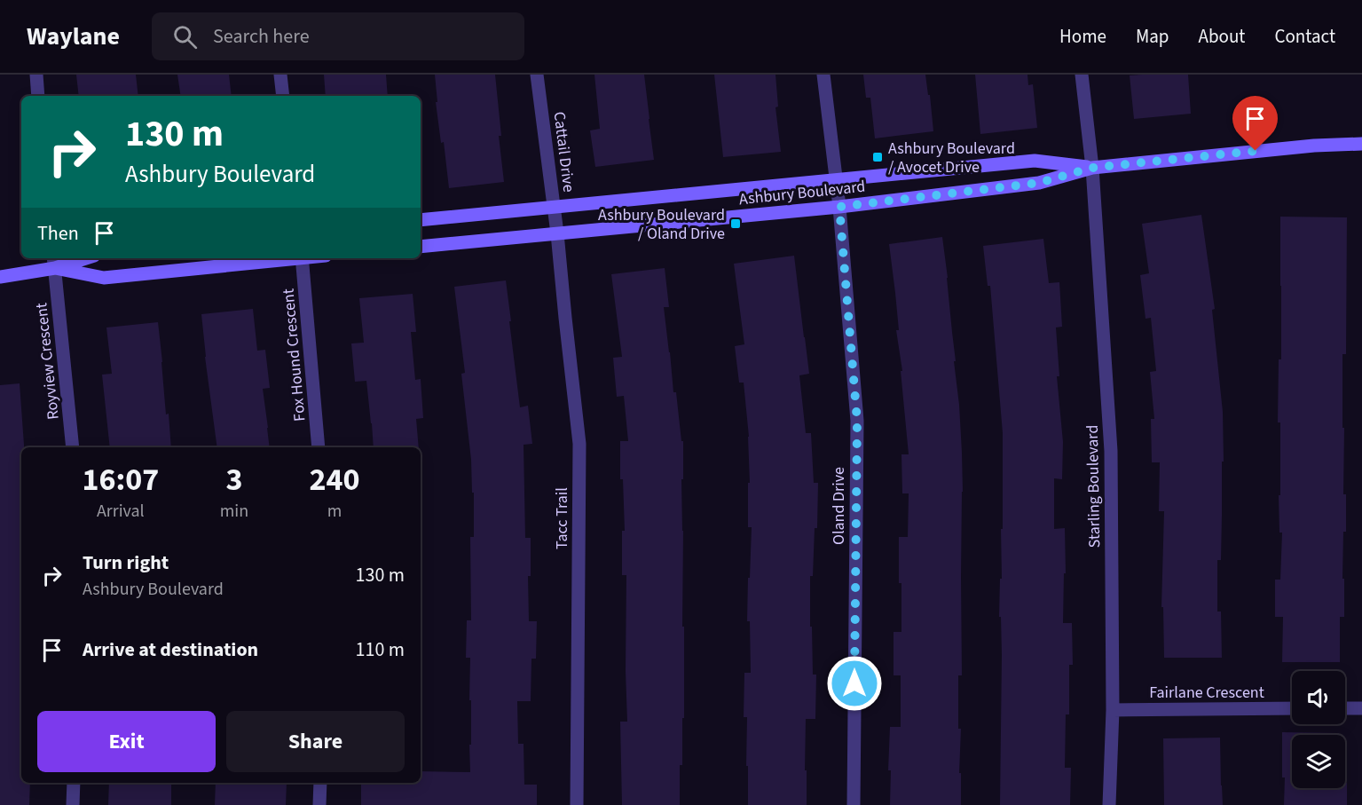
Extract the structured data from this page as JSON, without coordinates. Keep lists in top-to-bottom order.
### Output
{
  "streets": {
    "street": [
      "Cattail Drive",
      "Ashbury Boulevard",
      "Fox Hound Crescent",
      "Royview Crescent",
      "Starling Boulevard",
      "Oland Drive",
      "Tacc Trail",
      "Fairlane Crescent"
    ]
  },
  "crossings": [
    ["Cattail Drive", "Ashbury Boulevard"],
    ["Cattail Drive", "Tacc Trail"],
    ["Ashbury Boulevard", "Starling Boulevard"],
    ["Ashbury Boulevard", "Oland Drive"],
    ["Ashbury Boulevard", "Tacc Trail"],
    ["Starling Boulevard", "Fairlane Crescent"]
  ],
  "places": {
    "transit": ["Ashbury Boulevard / Avocet Drive", "Ashbury Boulevard / Oland Drive"]
  },
  "page": {
    "header": "Waylane",
    "search": "Search here",
    "nav": [
      "Home",
      "Map",
      "About",
      "Contact"
    ],
    "turn": ["130 m", "Ashbury Boulevard"],
    "then": "Then",
    "eta": [
      "16:07",
      "Arrival",
      "3",
      "min",
      "240",
      "m"
    ],
    "list": [
      {
        "name": "Turn right",
        "note": "Ashbury Boulevard",
        "value": "130 m"
      },
      {
        "name": "Arrive at destination",
        "value": "110 m"
      }
    ],
    "buttons": ["Exit", "Share"]
  }
}
